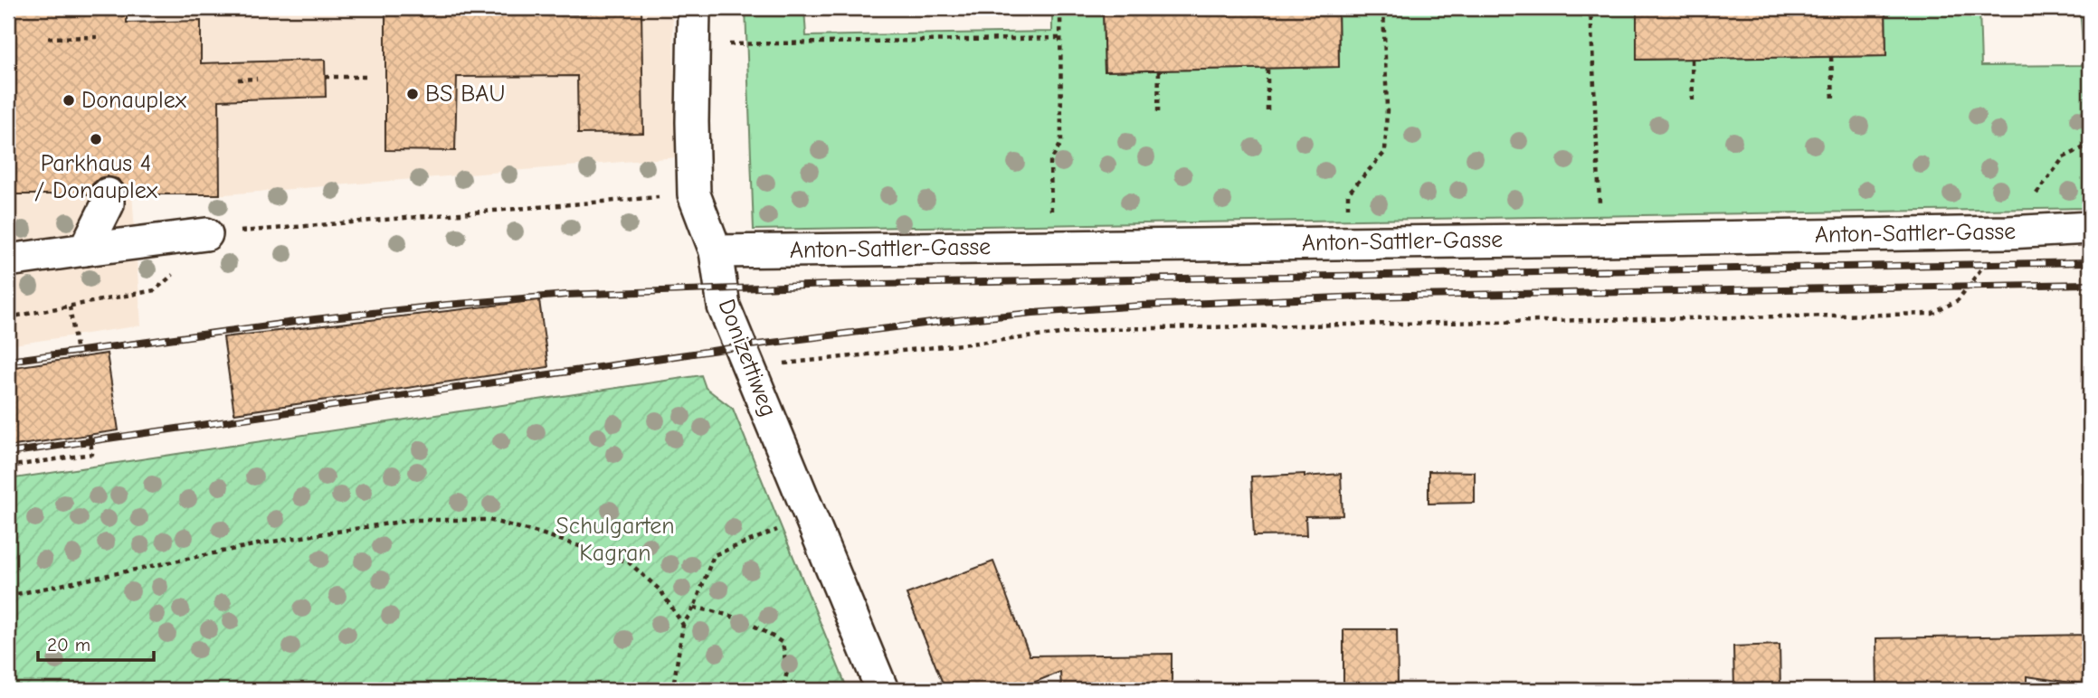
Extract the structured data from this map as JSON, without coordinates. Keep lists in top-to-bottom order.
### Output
{
  "streets": {
    "street": ["Anton-Sattler-Gasse", "Donizettiweg"]
  },
  "crossings": [
    ["Anton-Sattler-Gasse", "Donizettiweg"]
  ],
  "parks": ["Schulgarten Kagran"],
  "places": ["BS BAU", "Donauplex", "Parkhaus 4 / Donauplex"],
  "scale_bar": "20 m"
}
